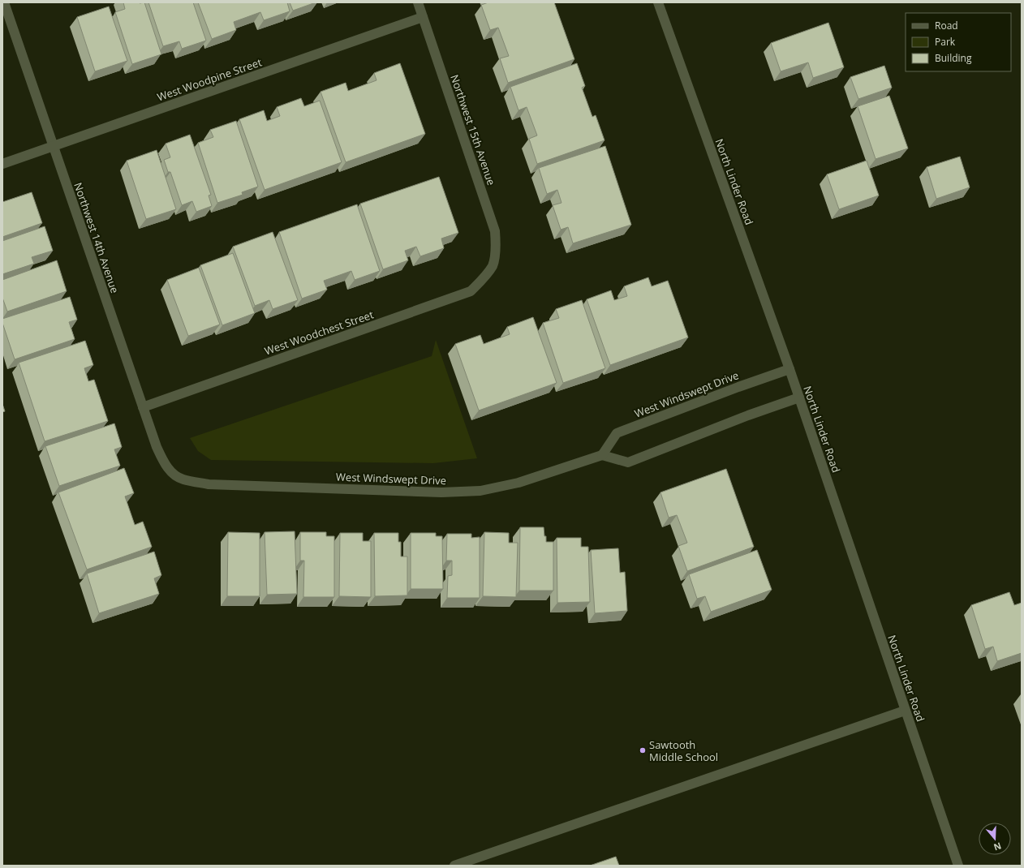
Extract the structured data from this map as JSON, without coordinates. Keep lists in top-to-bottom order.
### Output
{
  "streets": {
    "street": [
      "West Woodpine Street",
      "Northwest 15th Avenue",
      "North Linder Road",
      "Northwest 14th Avenue",
      "West Woodchest Street",
      "West Windswept Drive"
    ]
  },
  "crossings": [
    ["West Woodpine Street", "Northwest 15th Avenue"],
    ["West Woodpine Street", "Northwest 14th Avenue"],
    ["Northwest 15th Avenue", "West Woodchest Street"],
    ["North Linder Road", "West Windswept Drive"],
    ["Northwest 14th Avenue", "West Woodchest Street"],
    ["Northwest 14th Avenue", "West Windswept Drive"]
  ],
  "places": ["Sawtooth Middle School"],
  "legend": ["Road", "Park", "Building"],
  "north": "bottom"
}
